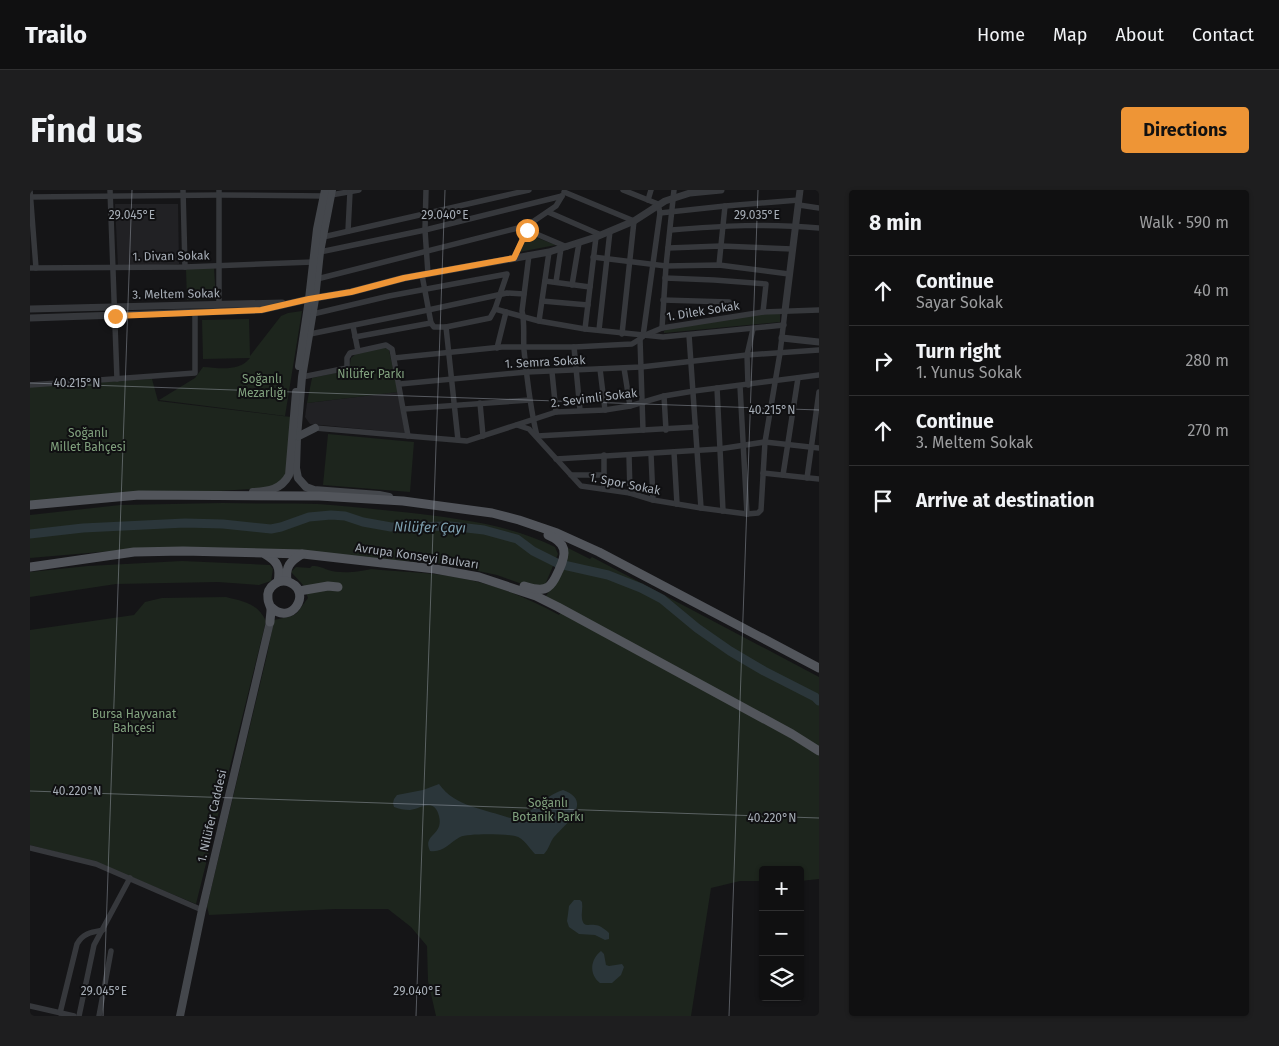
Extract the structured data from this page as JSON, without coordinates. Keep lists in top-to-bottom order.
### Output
{
  "streets": {
    "main road": ["Avrupa Konseyi Bulvarı", "1. Nilüfer Caddesi"],
    "street": [
      "1. Divan Sokak",
      "3. Meltem Sokak",
      "1. Dilek Sokak",
      "1. Semra Sokak",
      "2. Sevimli Sokak",
      "1. Spor Sokak"
    ]
  },
  "crossings": [
    ["2. Sevimli Sokak", "1. Spor Sokak"]
  ],
  "water": ["Nilüfer Çayı"],
  "parks": [
    "Nilüfer Parkı",
    "Soğanlı Mezarlığı",
    "Soğanlı Millet Bahçesi",
    "Bursa Hayvanat Bahçesi",
    "Soğanlı Botanik Parkı"
  ],
  "page": {
    "header": "Trailo",
    "nav": [
      "Home",
      "Map",
      "About",
      "Contact"
    ],
    "buttons": "Directions",
    "title": "Find us",
    "heading": ["8 min", "Walk · 590 m"],
    "list": [
      ["Continue", "Sayar Sokak", "40 m"],
      ["Turn right", "1. Yunus Sokak", "280 m"],
      ["Continue", "3. Meltem Sokak", "270 m"],
      "Arrive at destination"
    ],
    "map_buttons": ["+", "−"]
  },
  "coordinates": [
    "29.045°E",
    "29.040°E",
    "29.035°E",
    "40.215°N",
    "40.220°N"
  ]
}
